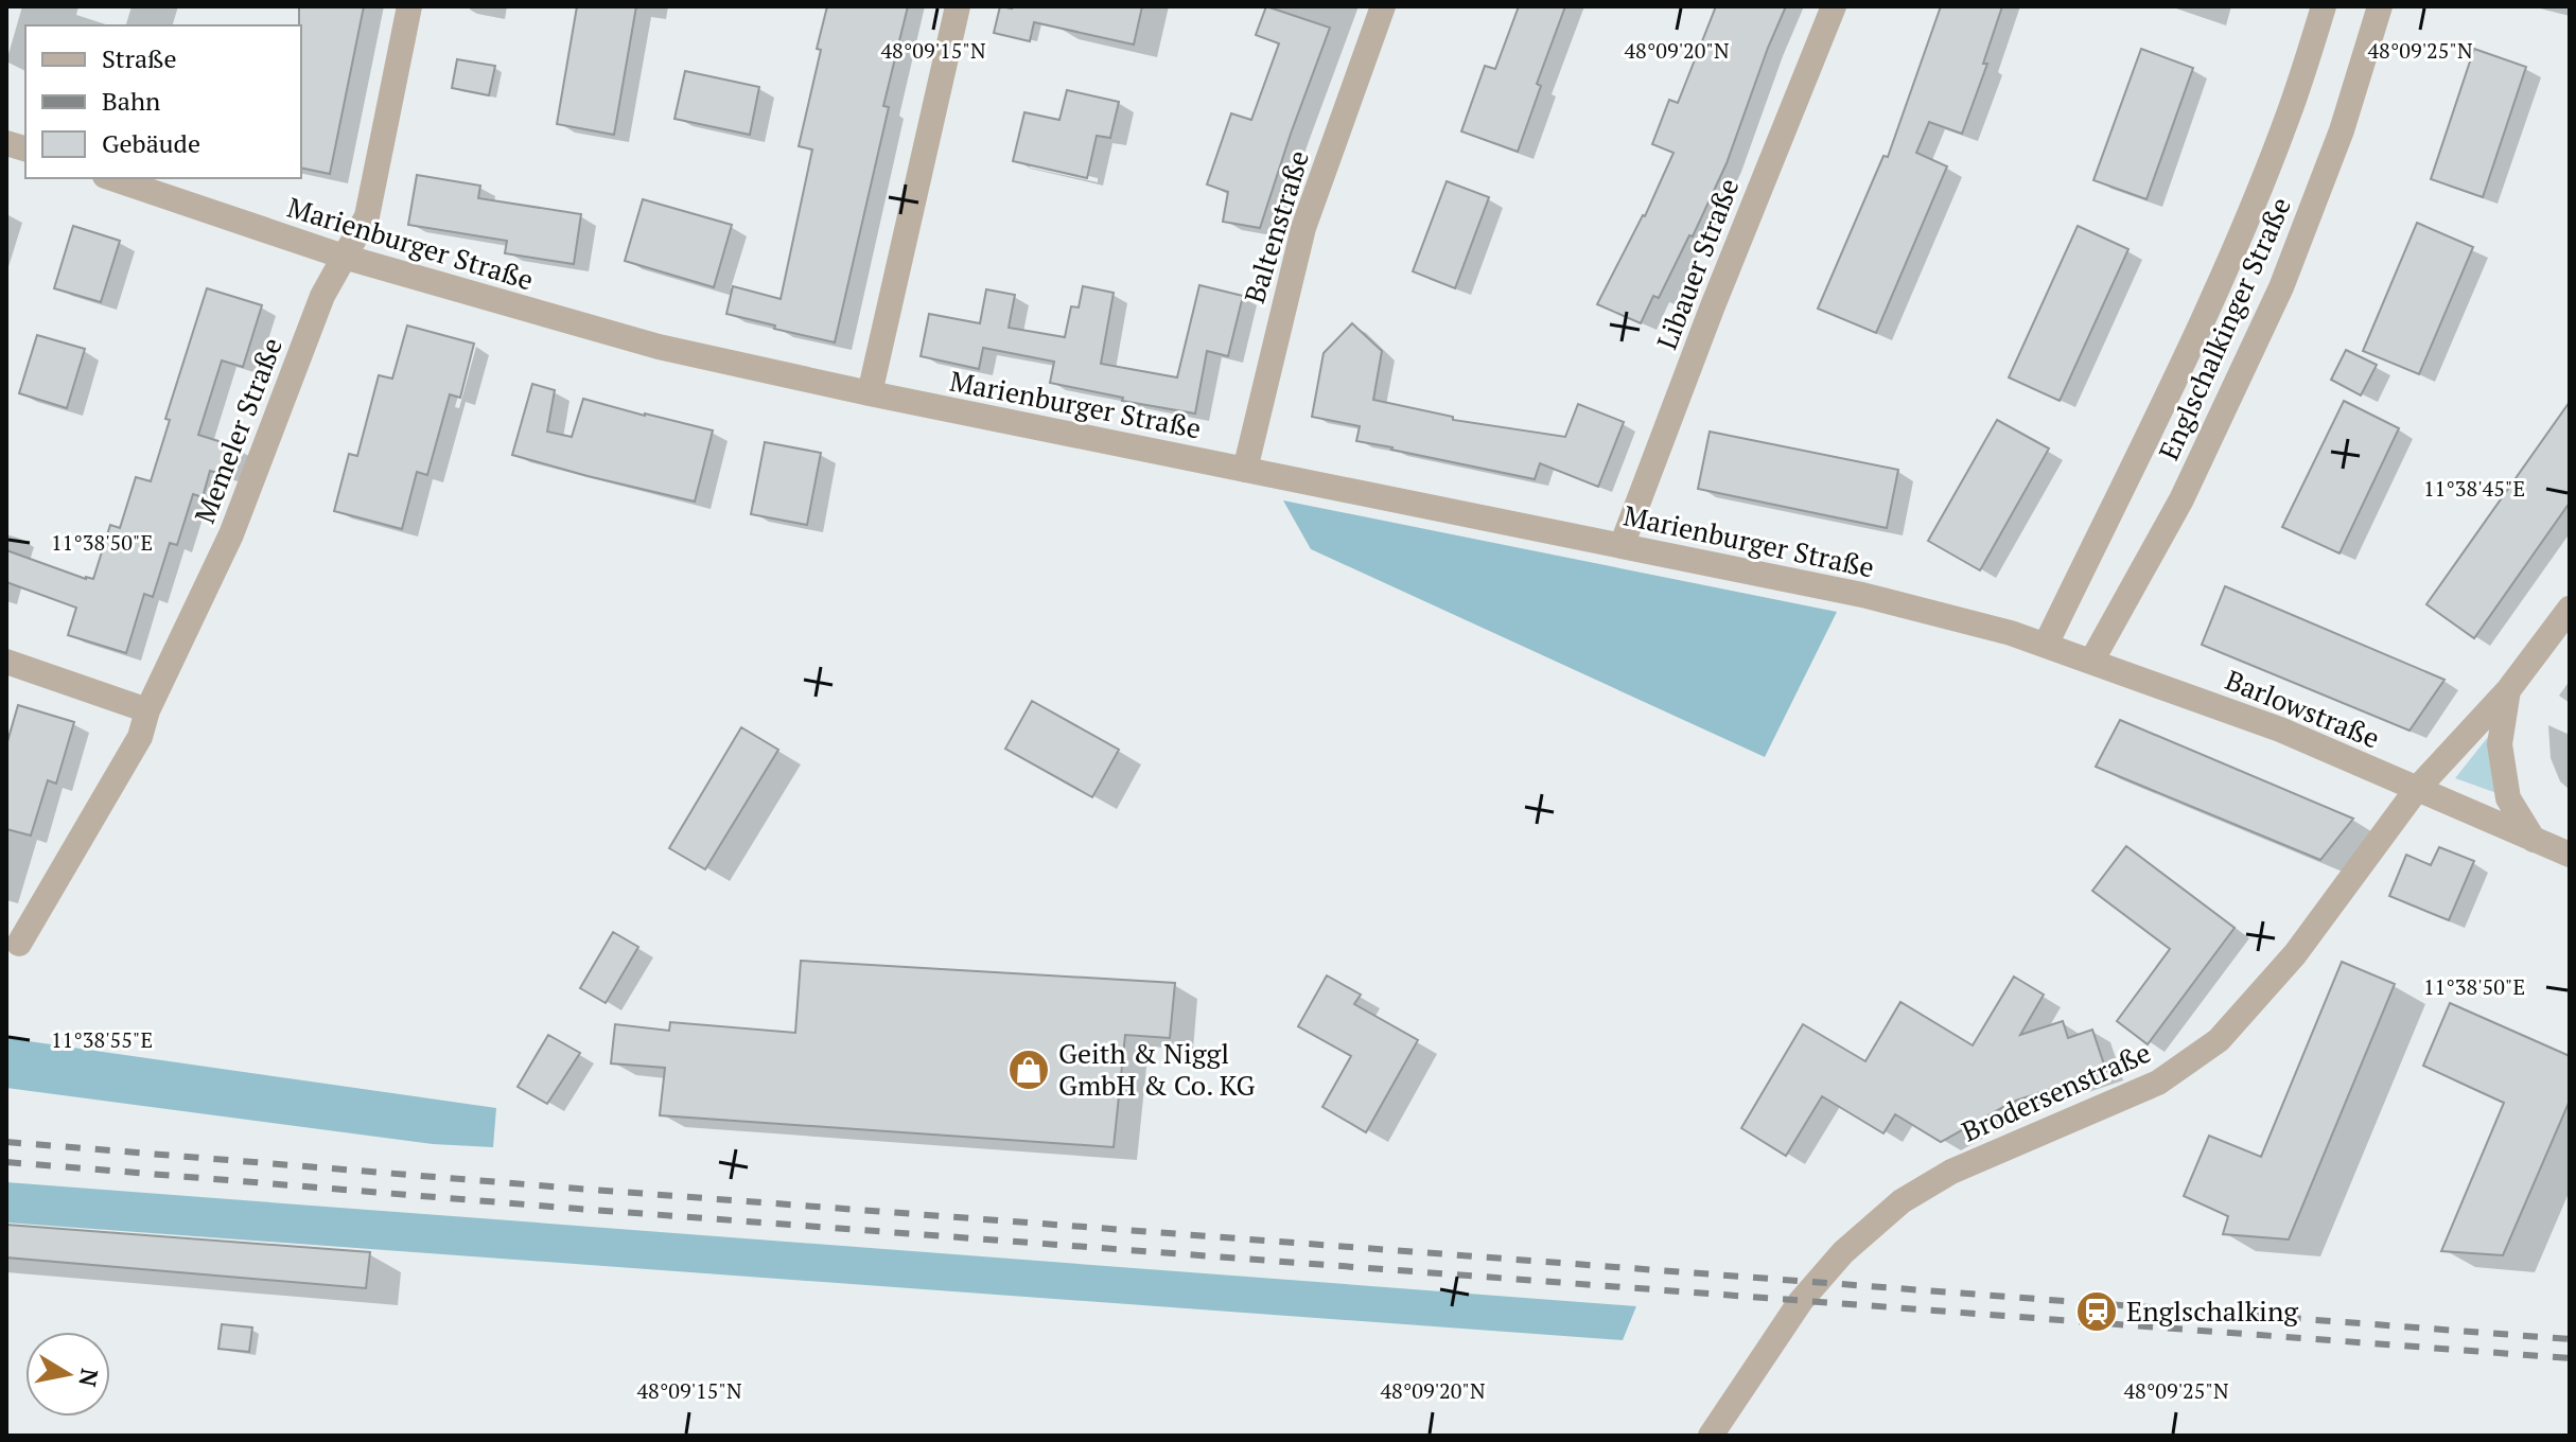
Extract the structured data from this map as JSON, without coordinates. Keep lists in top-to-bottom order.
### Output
{
  "streets": {
    "street": [
      "Baltenstraße",
      "Marienburger Straße",
      "Libauer Straße",
      "Englschalkinger Straße",
      "Memeler Straße",
      "Barlowstraße",
      "Brodersenstraße"
    ]
  },
  "crossings": [
    ["Baltenstraße", "Marienburger Straße"],
    ["Marienburger Straße", "Libauer Straße"],
    ["Marienburger Straße", "Englschalkinger Straße"],
    ["Marienburger Straße", "Memeler Straße"],
    ["Marienburger Straße", "Barlowstraße"],
    ["Englschalkinger Straße", "Barlowstraße"],
    ["Barlowstraße", "Brodersenstraße"]
  ],
  "places": {
    "shop": ["Geith & Niggl GmbH & Co. KG"],
    "station": ["Englschalking"]
  },
  "legend": ["Straße", "Bahn", "Gebäude"],
  "north": "right",
  "coordinates": [
    "48°09'20\"N",
    "48°09'15\"N",
    "48°09'25\"N",
    "11°38'45\"E",
    "11°38'50\"E",
    "11°38'55\"E"
  ]
}
